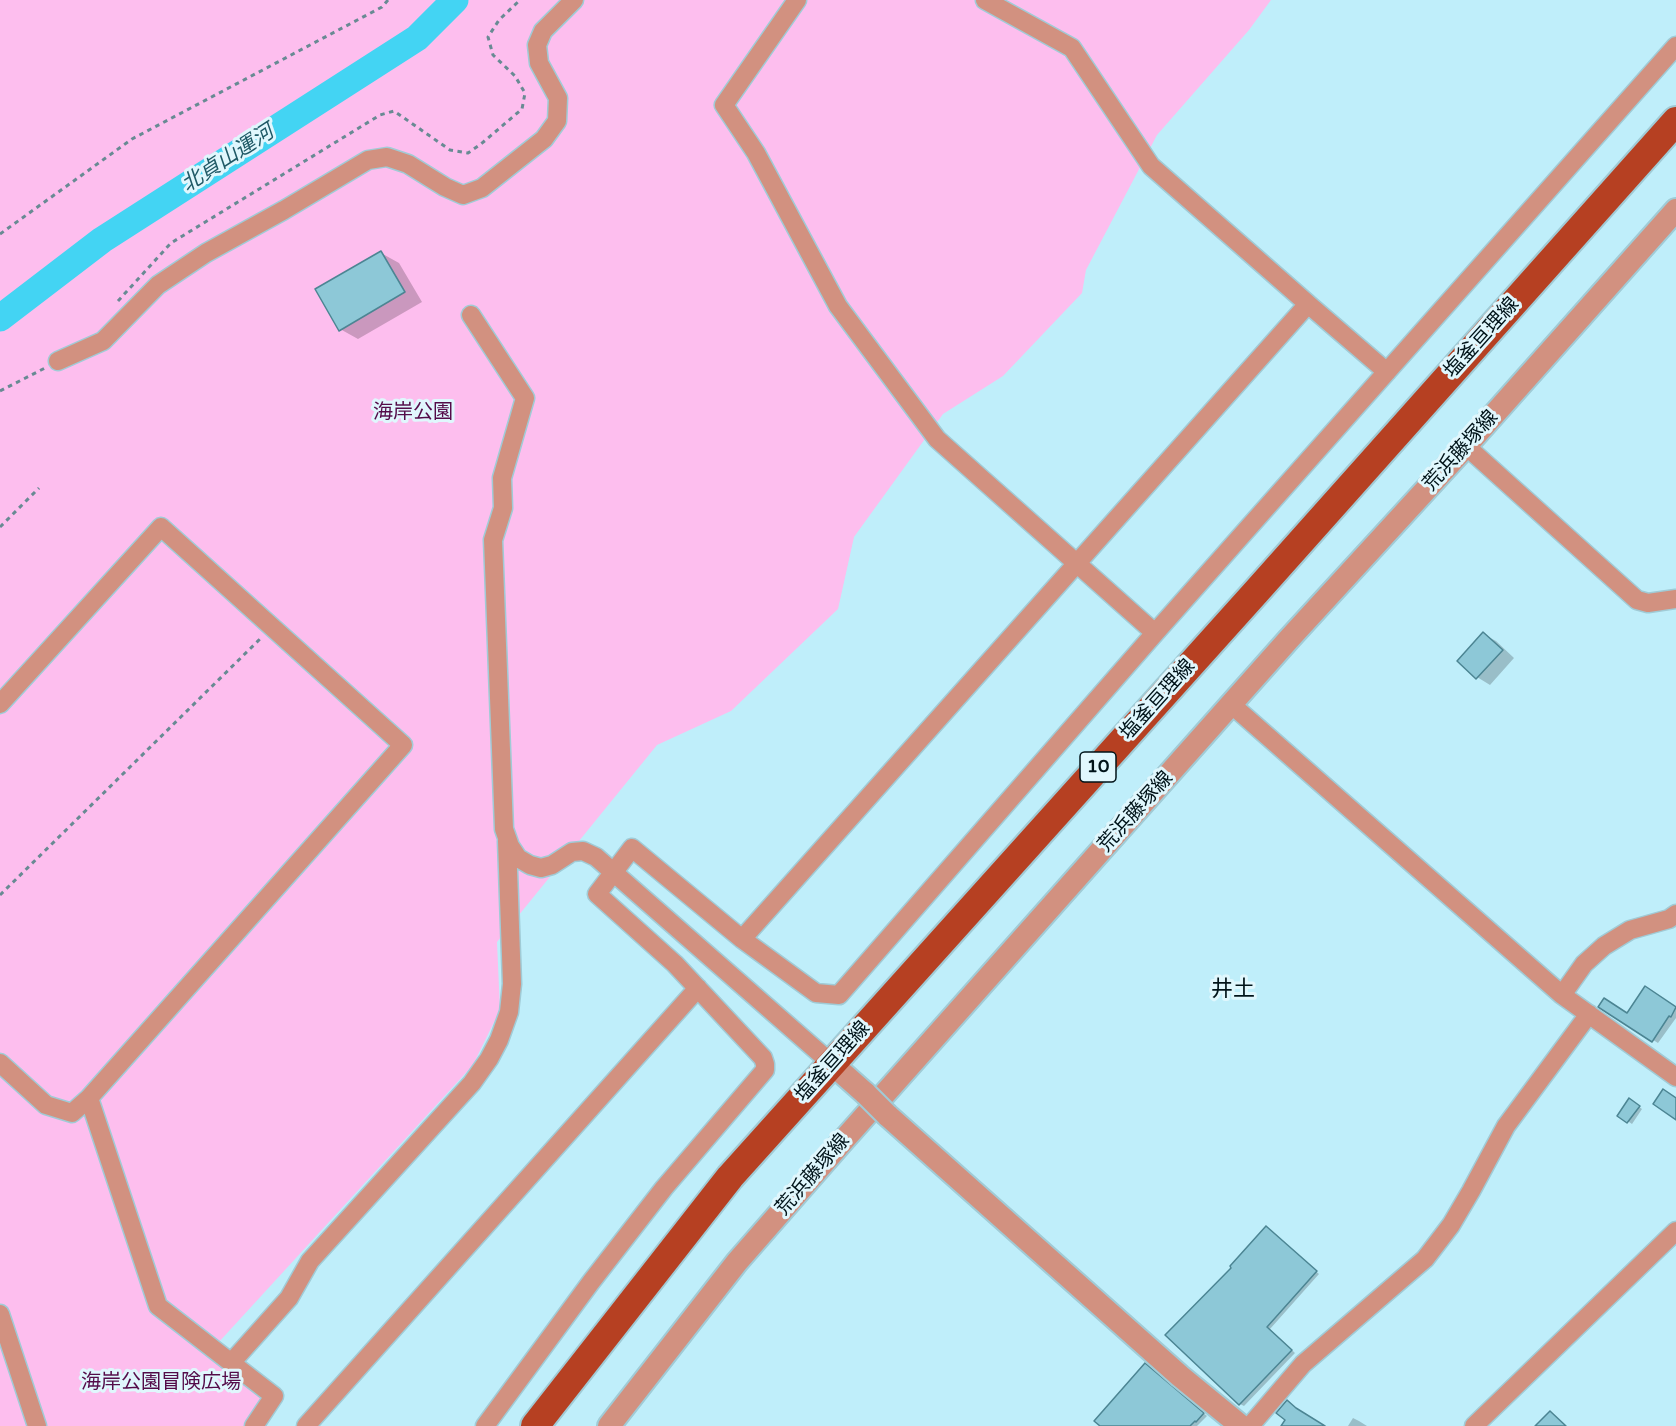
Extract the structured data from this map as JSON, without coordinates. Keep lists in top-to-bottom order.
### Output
{
  "streets": {
    "main road": ["塩釜亘理線", "10"],
    "street": ["荒浜藤塚線"]
  },
  "districts": ["井土"],
  "water": ["北貞山運河"],
  "parks": ["海岸公園", "海岸公園冒険広場"]
}
